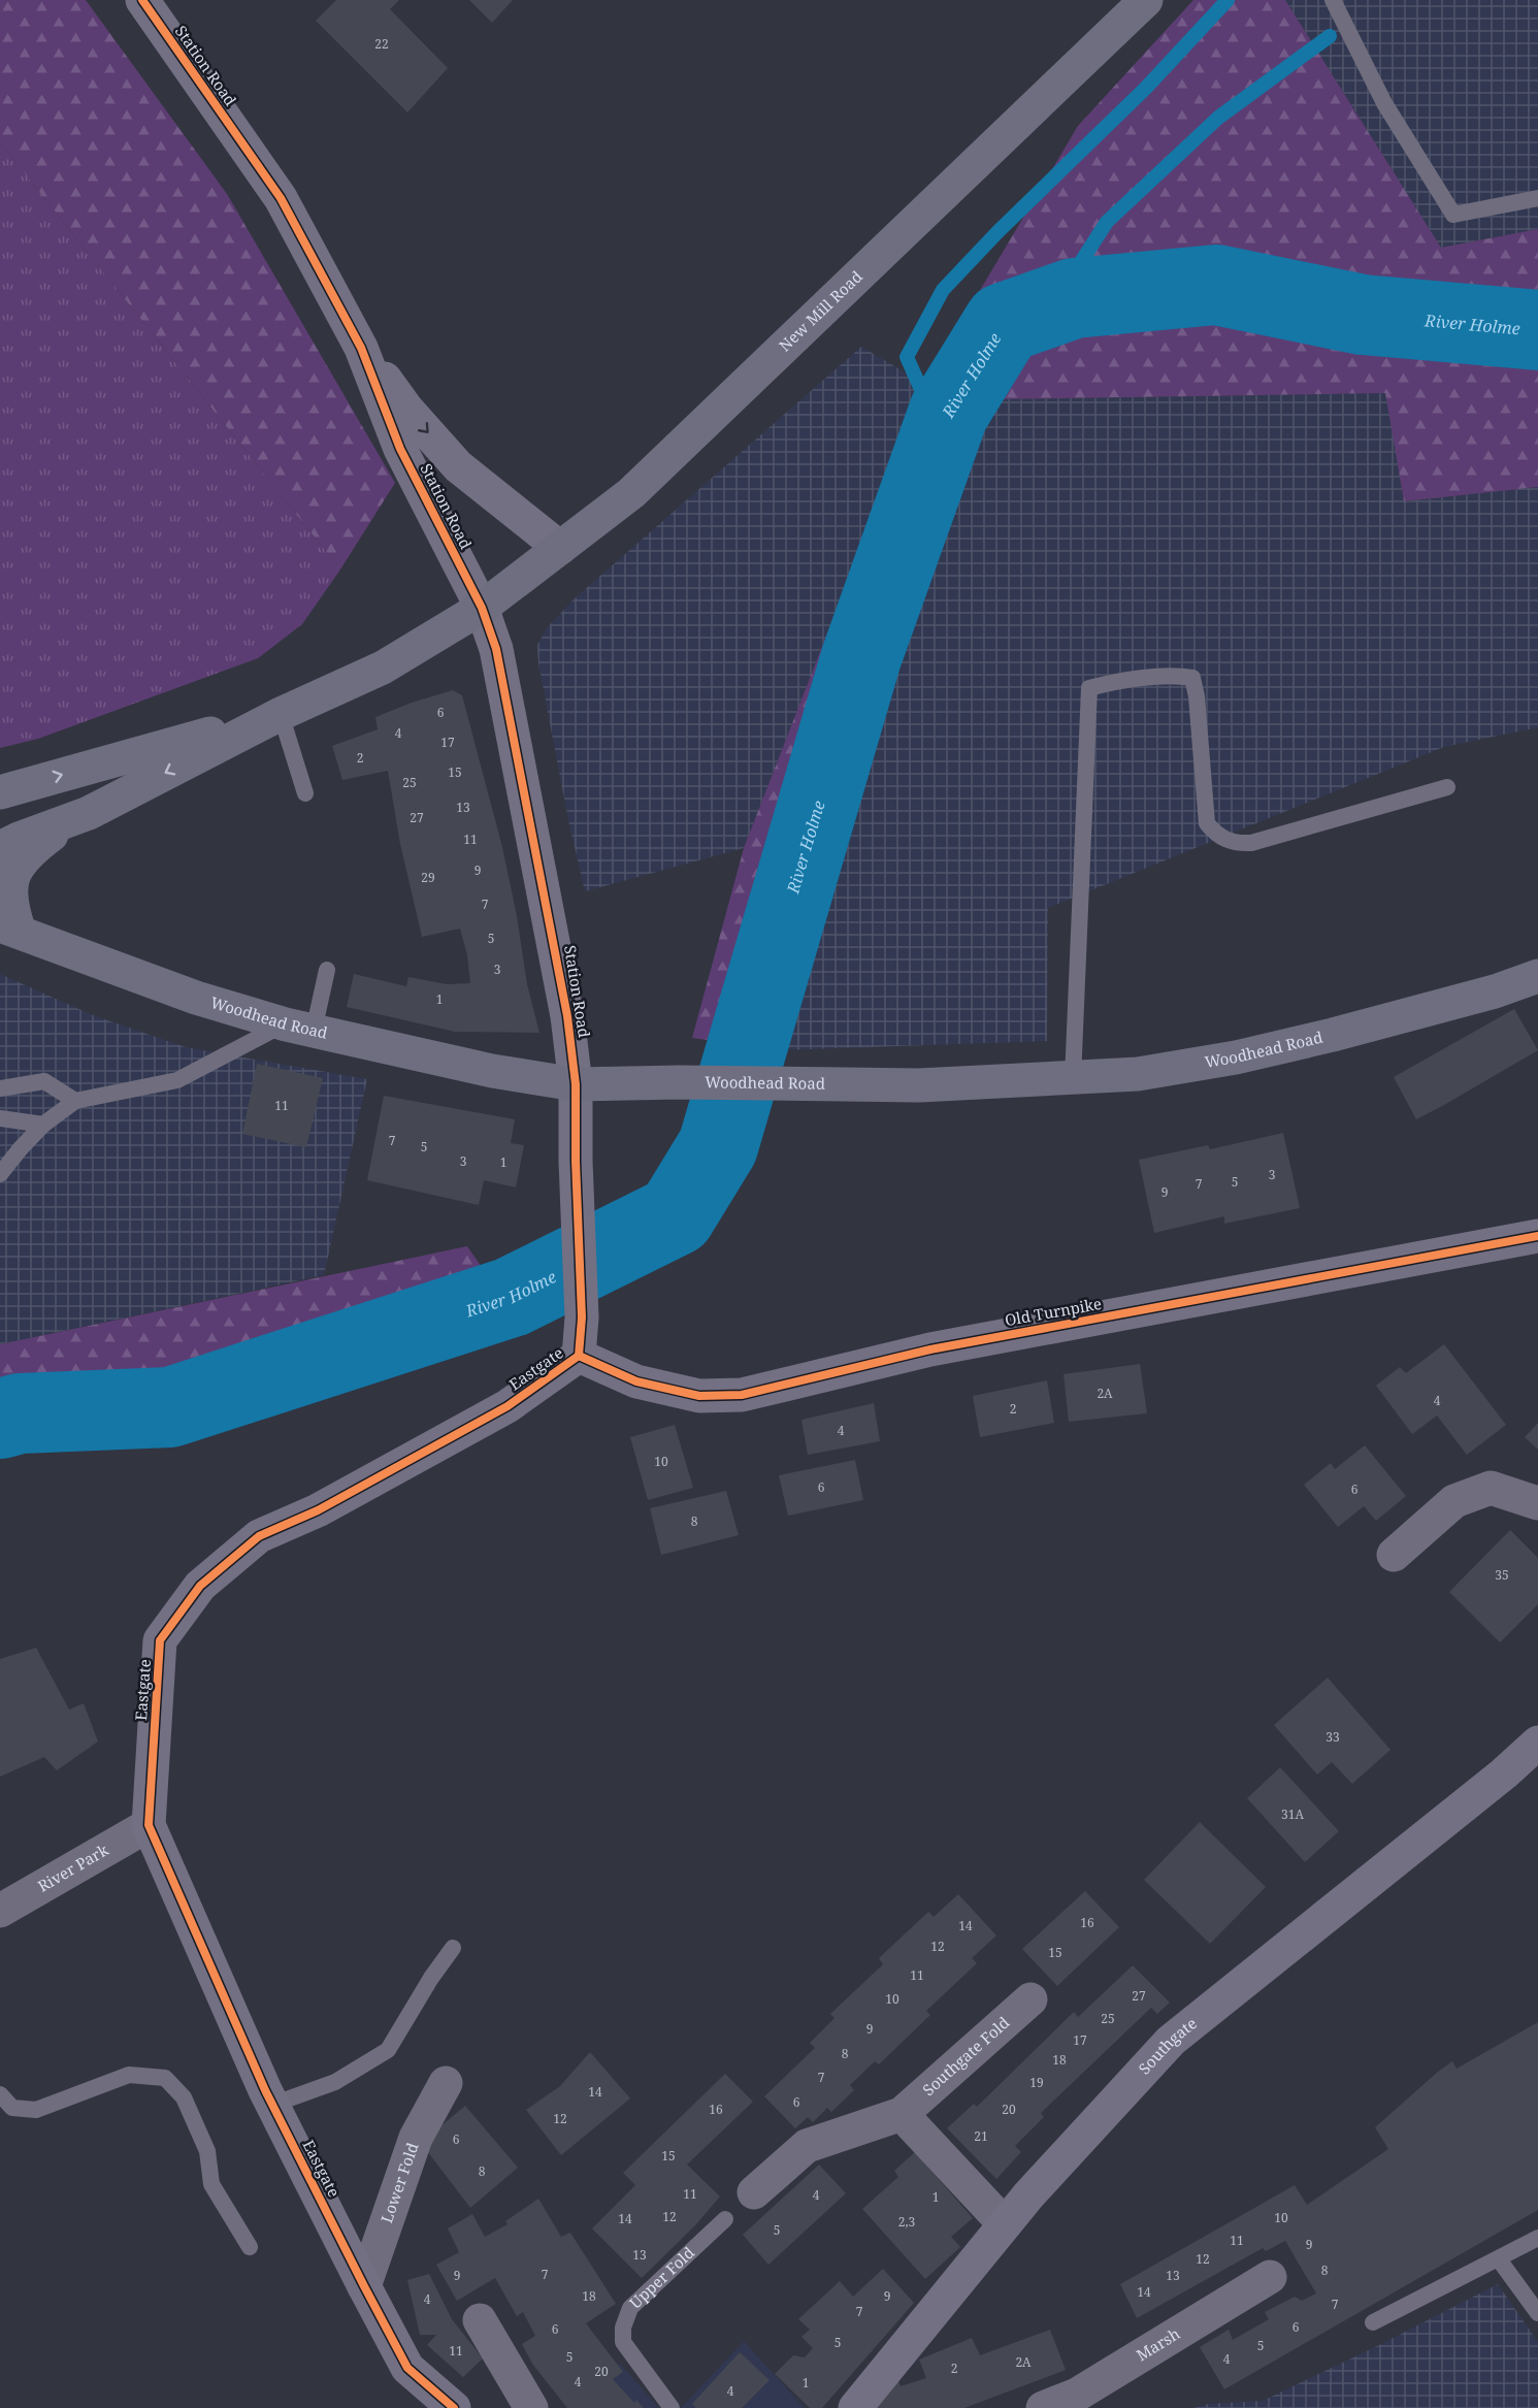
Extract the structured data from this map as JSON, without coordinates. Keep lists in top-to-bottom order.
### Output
{
  "streets": {
    "main road": ["New Mill Road", "Woodhead Road"],
    "street": [
      "Station Road",
      "Old Turnpike",
      "Eastgate",
      "River Park",
      "Southgate",
      "Southgate Fold",
      "Lower Fold",
      "Marsh"
    ],
    "lane": ["Upper Fold"]
  },
  "crossings": [
    ["Station Road", "New Mill Road"],
    ["Station Road", "Woodhead Road"],
    ["Station Road", "Eastgate"],
    ["Woodhead Road", "Eastgate"],
    ["Old Turnpike", "Eastgate"],
    ["Eastgate", "River Park"],
    ["Eastgate", "Lower Fold"]
  ],
  "water": ["River Holme"],
  "house_numbers": [
    "22",
    "6",
    "4",
    "17",
    "2",
    "15",
    "25",
    "13",
    "27",
    "11",
    "9",
    "29",
    "7",
    "5",
    "3",
    "1",
    "11",
    "7",
    "5",
    "3",
    "1",
    "3",
    "5",
    "7",
    "9",
    "2A",
    "4",
    "2",
    "4",
    "10",
    "6",
    "6",
    "8",
    "35",
    "33",
    "31A",
    "16",
    "14",
    "12",
    "15",
    "11",
    "27",
    "10",
    "25",
    "9",
    "17",
    "8",
    "18",
    "7",
    "19",
    "14",
    "6",
    "16",
    "20",
    "12",
    "21",
    "6",
    "15",
    "8",
    "11",
    "4",
    "1",
    "12",
    "10",
    "14",
    "2,3",
    "5",
    "11",
    "9",
    "13",
    "12",
    "8",
    "7",
    "9",
    "13",
    "14",
    "18",
    "9",
    "4",
    "7",
    "7",
    "6",
    "6",
    "5",
    "5",
    "11",
    "5",
    "4",
    "2A",
    "2",
    "20",
    "4",
    "1",
    "4"
  ]
}
